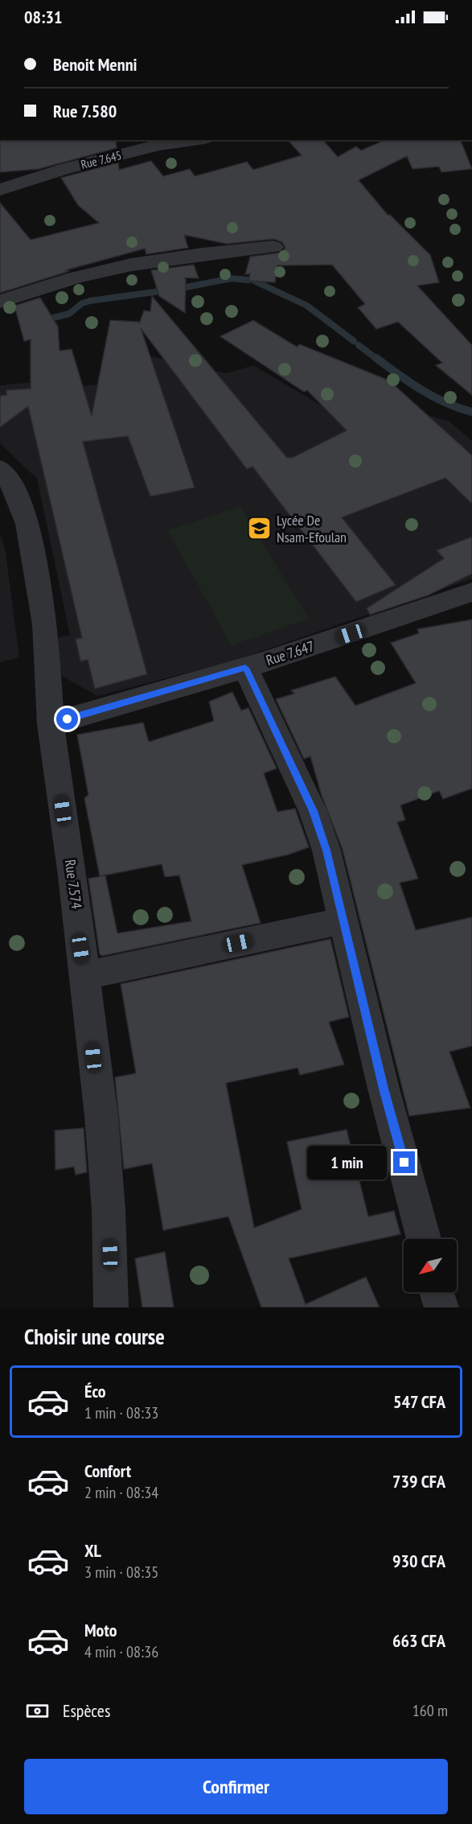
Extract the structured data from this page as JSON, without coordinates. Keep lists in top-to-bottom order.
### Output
{
  "streets": {
    "street": ["Rue 7.645", "Rue 7.647", "Rue 7.574"]
  },
  "crossings": [
    ["Rue 7.647", "Rue 7.574"]
  ],
  "places": {
    "school or university": ["Lycée De Nsam-Efoulan"]
  },
  "north": "bottom left",
  "page": {
    "status": "08:31",
    "banner": ["Benoit Menni", "Rue 7.580"],
    "bubble": "1 min",
    "heading": "Choisir une course",
    "list": [
      {
        "name": "Éco",
        "note": "1 min · 08:33",
        "value": "547 CFA"
      },
      {
        "name": "Confort",
        "note": "2 min · 08:34",
        "value": "739 CFA"
      },
      {
        "name": "XL",
        "note": "3 min · 08:35",
        "value": "930 CFA"
      },
      {
        "name": "Moto",
        "note": "4 min · 08:36",
        "value": "663 CFA"
      }
    ],
    "pay": ["Espèces", "160 m"],
    "buttons": "Confirmer"
  }
}
